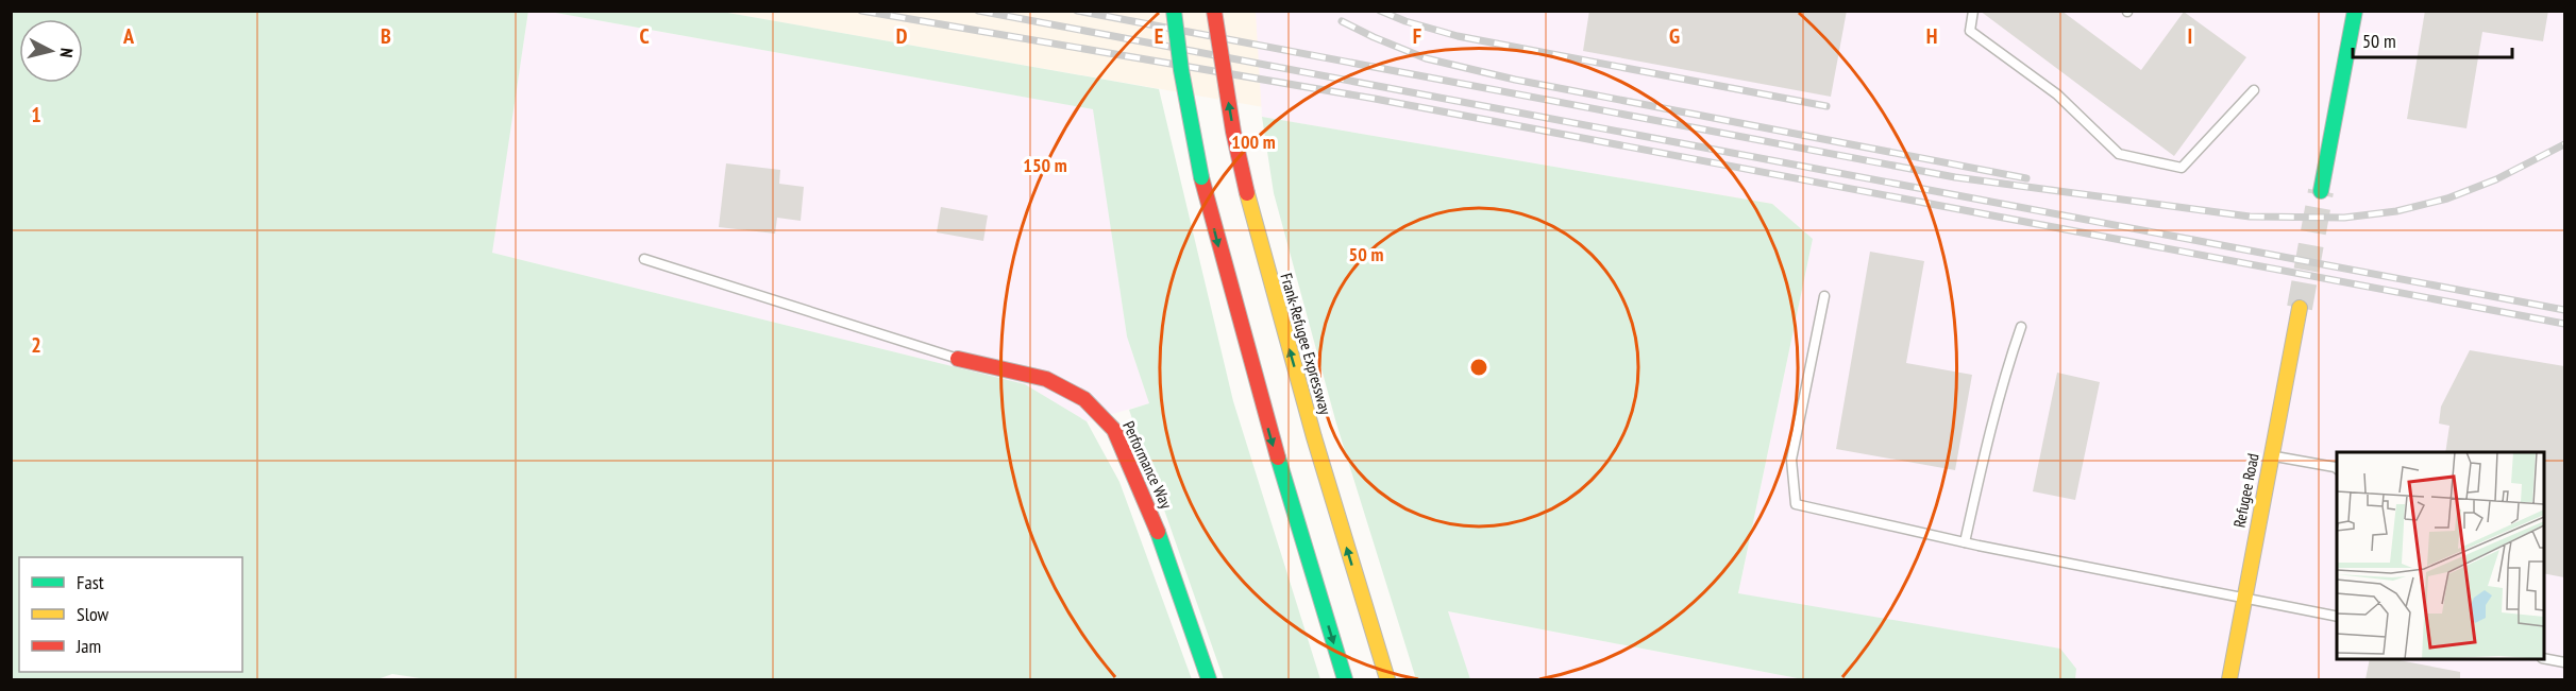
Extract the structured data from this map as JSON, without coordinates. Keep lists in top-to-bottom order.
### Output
{
  "streets": {
    "main road": ["Frank-Refugee Expressway", "Performance Way", "Refugee Road"]
  },
  "legend": ["Fast", "Slow", "Jam"],
  "scale_bar": "50 m",
  "north": "right",
  "grid": {
    "columns": [
      "A",
      "B",
      "C",
      "D",
      "E",
      "F",
      "G",
      "H",
      "I"
    ],
    "rows": ["1", "2"]
  },
  "rings": ["100 m", "150 m", "50 m"]
}
